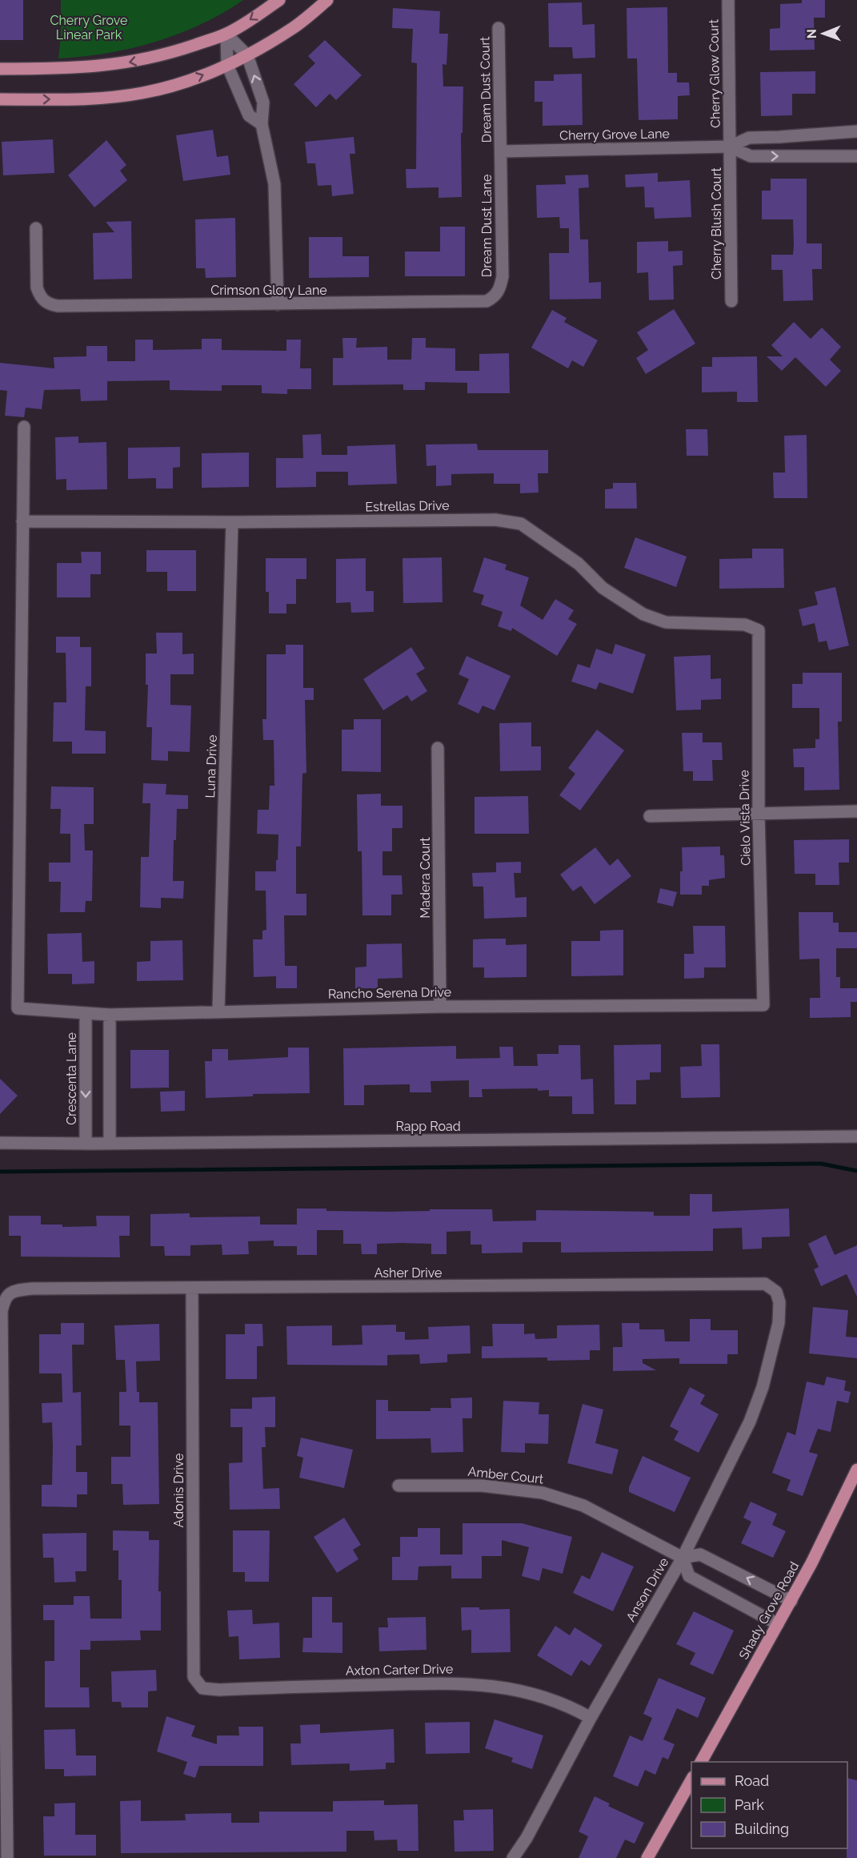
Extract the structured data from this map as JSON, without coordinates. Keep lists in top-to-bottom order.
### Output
{
  "streets": {
    "main road": ["Shady Grove Road"],
    "street": [
      "Cherry Glow Court",
      "Dream Dust Court",
      "Cherry Grove Lane",
      "Cherry Blush Court",
      "Dream Dust Lane",
      "Crimson Glory Lane",
      "Estrellas Drive",
      "Luna Drive",
      "Cielo Vista Drive",
      "Madera Court",
      "Rancho Serena Drive",
      "Crescenta Lane",
      "Rapp Road",
      "Asher Drive",
      "Amber Court",
      "Adonis Drive",
      "Anson Drive",
      "Axton Carter Drive"
    ]
  },
  "crossings": [
    ["Cherry Glow Court", "Cherry Grove Lane"],
    ["Cherry Glow Court", "Cherry Blush Court"],
    ["Dream Dust Court", "Cherry Grove Lane"],
    ["Dream Dust Court", "Dream Dust Lane"],
    ["Cherry Grove Lane", "Cherry Blush Court"],
    ["Cherry Grove Lane", "Dream Dust Lane"],
    ["Dream Dust Lane", "Crimson Glory Lane"],
    ["Estrellas Drive", "Luna Drive"],
    ["Estrellas Drive", "Cielo Vista Drive"],
    ["Estrellas Drive", "Rancho Serena Drive"],
    ["Luna Drive", "Rancho Serena Drive"],
    ["Cielo Vista Drive", "Rancho Serena Drive"],
    ["Madera Court", "Rancho Serena Drive"],
    ["Rancho Serena Drive", "Crescenta Lane"],
    ["Crescenta Lane", "Rapp Road"],
    ["Asher Drive", "Adonis Drive"],
    ["Asher Drive", "Anson Drive"],
    ["Amber Court", "Anson Drive"],
    ["Adonis Drive", "Axton Carter Drive"],
    ["Anson Drive", "Axton Carter Drive"]
  ],
  "parks": ["Cherry Grove Linear Park"],
  "legend": ["Road", "Park", "Building"],
  "north": "left"
}
